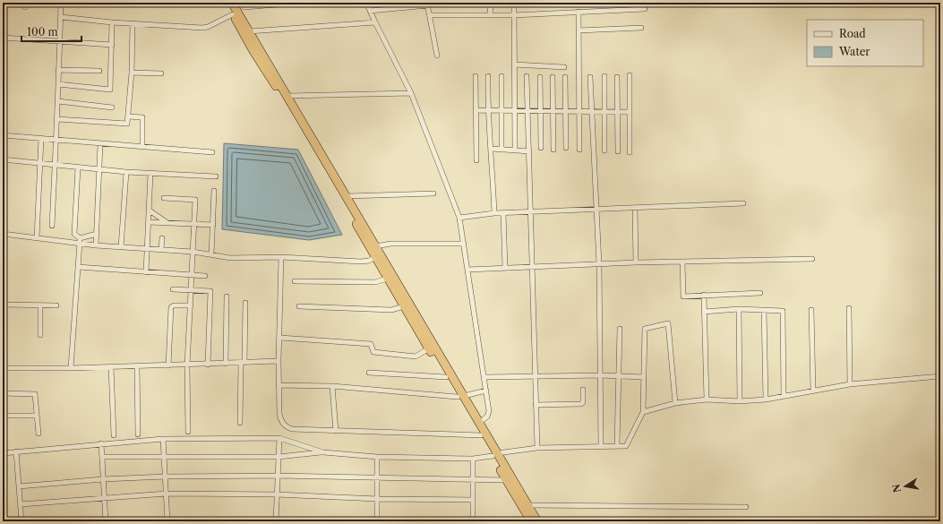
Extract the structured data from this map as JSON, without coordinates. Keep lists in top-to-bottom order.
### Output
{
  "legend": ["Road", "Water"],
  "scale_bar": "100 m",
  "north": "left"
}
